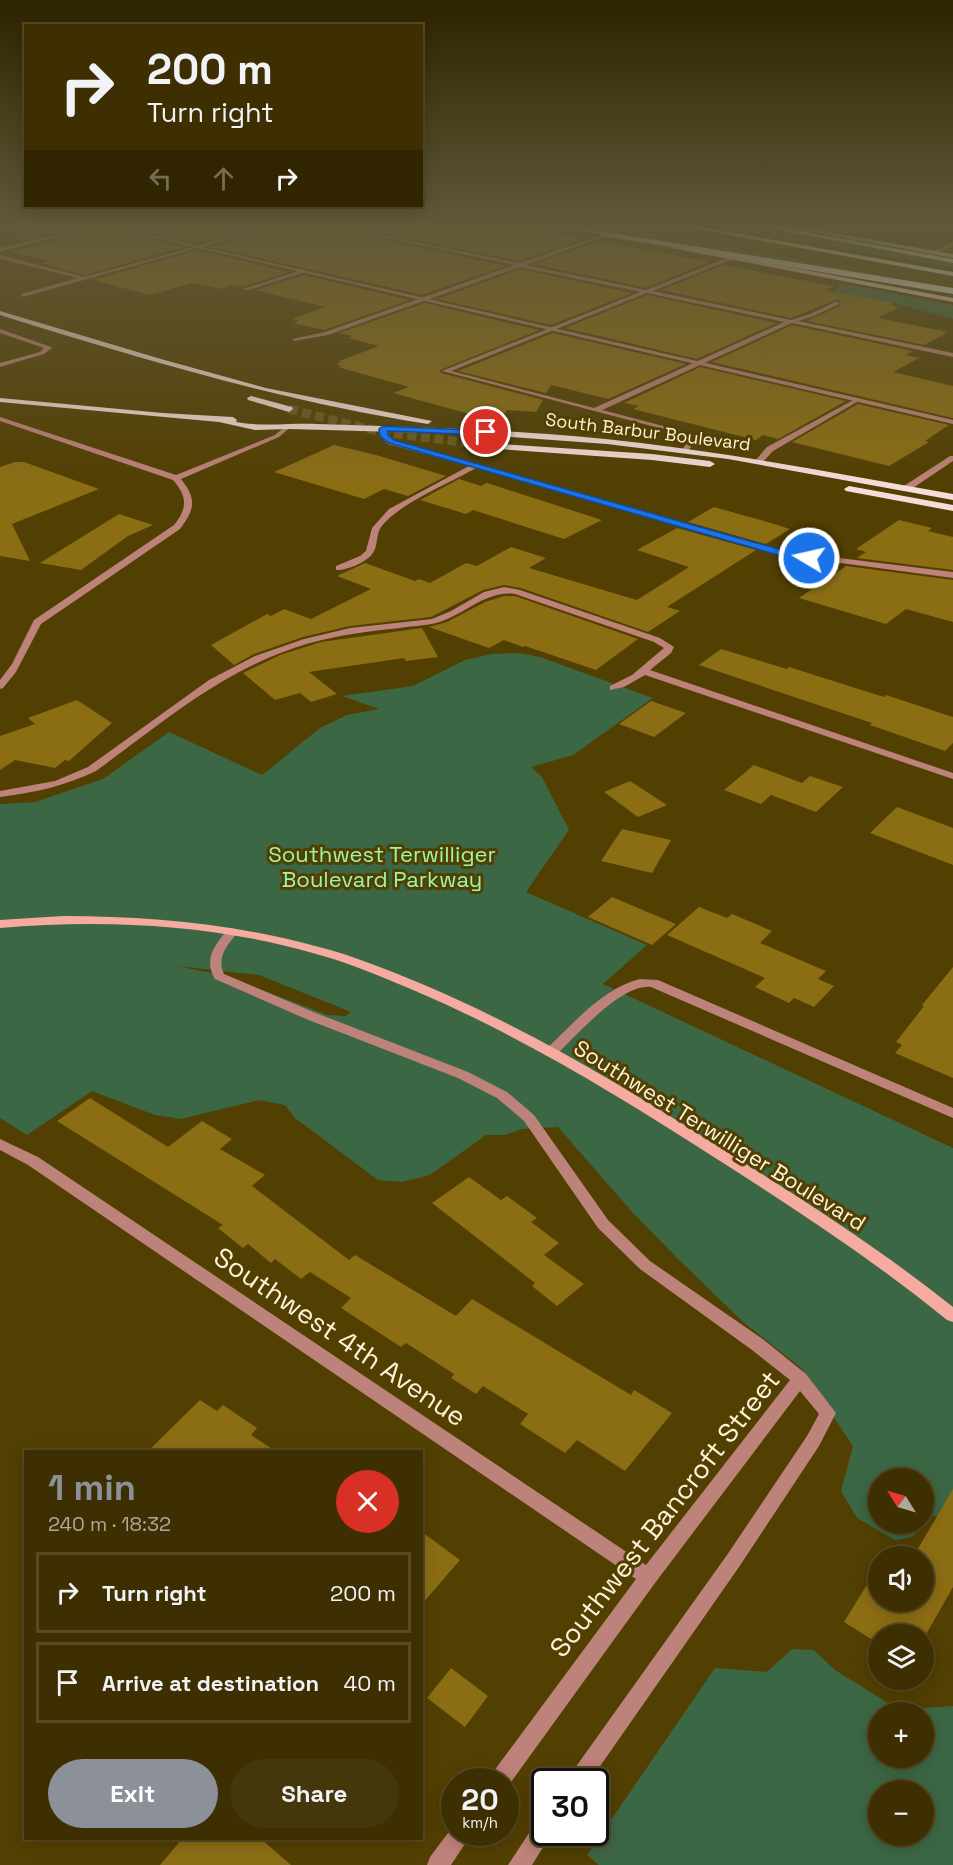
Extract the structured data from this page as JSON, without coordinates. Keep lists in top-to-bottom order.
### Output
{
  "streets": {
    "main road": ["South Barbur Boulevard", "Southwest Terwilliger Boulevard"],
    "street": ["Southwest 4th Avenue", "Southwest Bancroft Street"]
  },
  "crossings": [
    ["Southwest 4th Avenue", "Southwest Bancroft Street"]
  ],
  "parks": ["Southwest Terwilliger Boulevard Parkway"],
  "north": "top left",
  "page": {
    "turn": ["200 m", "Turn right"],
    "heading": ["1 min", "240 m · 18:32"],
    "map_buttons": ["+", "−"],
    "list": [
      {
        "name": "Turn right",
        "value": "200 m"
      },
      {
        "name": "Arrive at destination",
        "value": "40 m"
      }
    ],
    "buttons": ["Exit", "Share"],
    "speed": "20 km/h",
    "limit": "30"
  }
}
